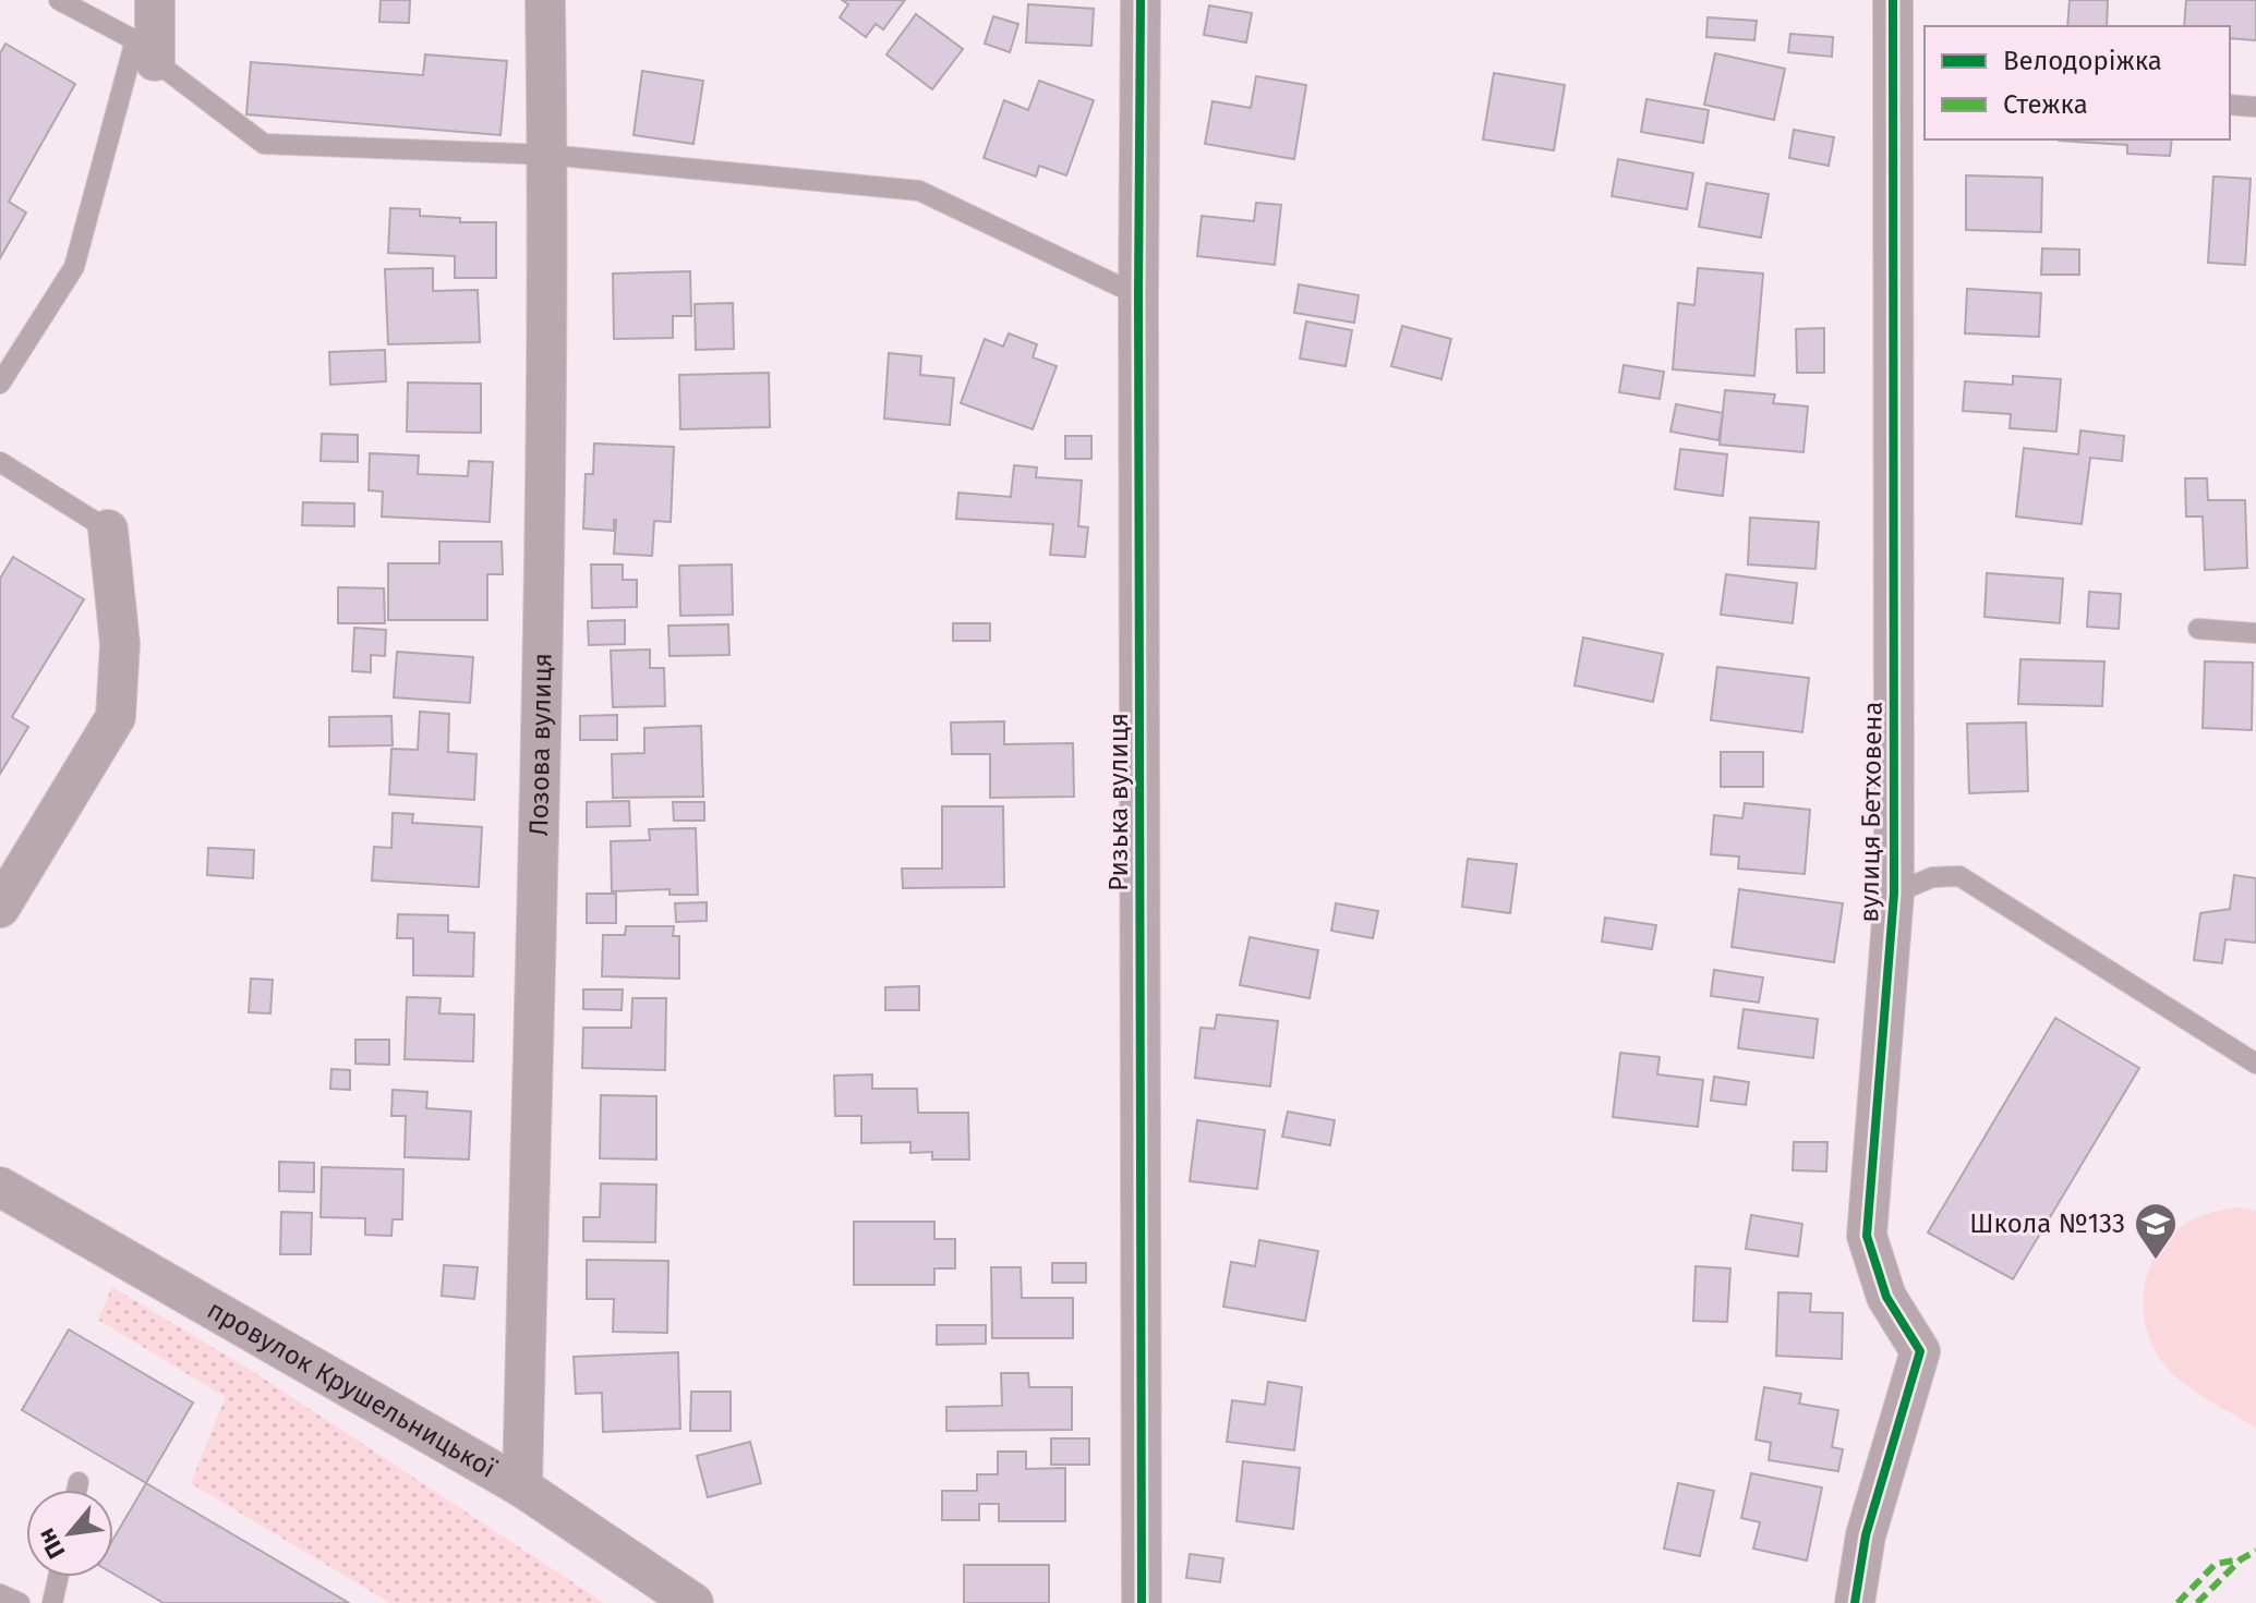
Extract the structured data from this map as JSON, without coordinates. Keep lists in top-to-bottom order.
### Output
{
  "streets": {
    "street": [
      "Лозова вулиця",
      "Ризька вулиця",
      "вулиця Бетховена",
      "провулок Крушельницької"
    ]
  },
  "crossings": [
    ["Лозова вулиця", "провулок Крушельницької"]
  ],
  "places": {
    "school or university": ["Школа №133"]
  },
  "legend": ["Велодоріжка", "Стежка"],
  "north": "bottom left"
}
